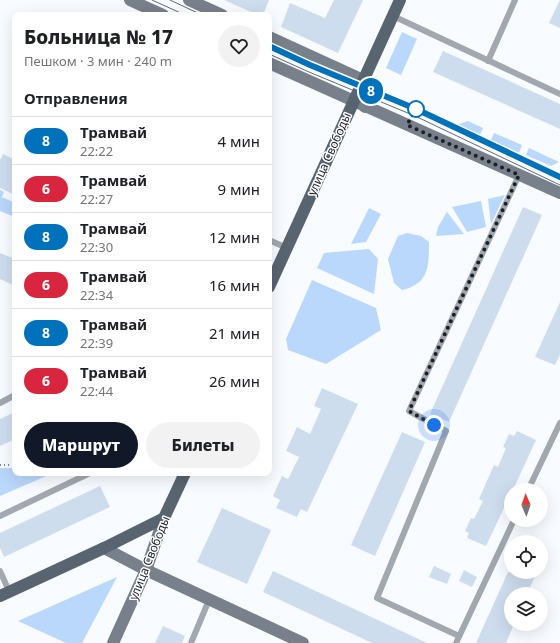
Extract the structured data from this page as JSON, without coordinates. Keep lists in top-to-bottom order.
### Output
{
  "streets": {
    "main road": ["улица Свободы"]
  },
  "lines": ["tram line 8"],
  "north": "top",
  "page": {
    "on_map": "8",
    "heading": [
      ["Больница № 17", "Пешком · 3 мин · 240 m"],
      "Отправления"
    ],
    "list": [
      {
        "mark": "8",
        "name": "Трамвай",
        "note": "22:22",
        "value": "4 мин"
      },
      {
        "mark": "6",
        "name": "Трамвай",
        "note": "22:27",
        "value": "9 мин"
      },
      {
        "mark": "8",
        "name": "Трамвай",
        "note": "22:30",
        "value": "12 мин"
      },
      {
        "mark": "6",
        "name": "Трамвай",
        "note": "22:34",
        "value": "16 мин"
      },
      {
        "mark": "8",
        "name": "Трамвай",
        "note": "22:39",
        "value": "21 мин"
      },
      {
        "mark": "6",
        "name": "Трамвай",
        "note": "22:44",
        "value": "26 мин"
      }
    ],
    "buttons": ["Маршрут", "Билеты"]
  }
}
